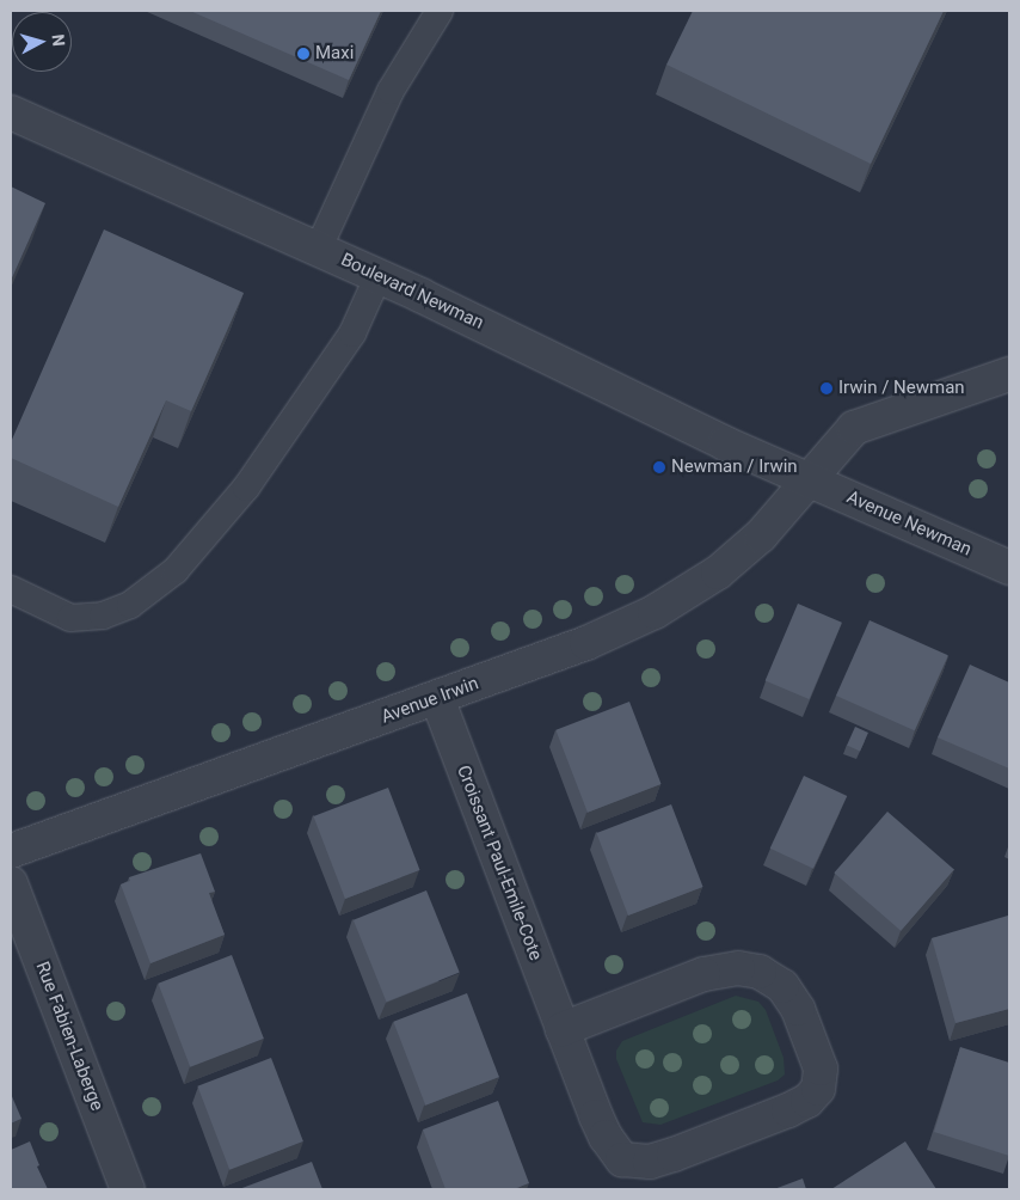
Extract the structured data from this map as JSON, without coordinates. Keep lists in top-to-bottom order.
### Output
{
  "streets": {
    "street": [
      "Boulevard Newman",
      "Avenue Newman",
      "Avenue Irwin",
      "Croissant Paul-Emile-Cote",
      "Rue Fabien-Laberge"
    ]
  },
  "crossings": [
    ["Boulevard Newman", "Avenue Newman"],
    ["Boulevard Newman", "Avenue Irwin"],
    ["Avenue Newman", "Avenue Irwin"],
    ["Avenue Irwin", "Croissant Paul-Emile-Cote"]
  ],
  "places": ["Maxi", "Irwin / Newman", "Newman / Irwin"],
  "north": "right"
}
